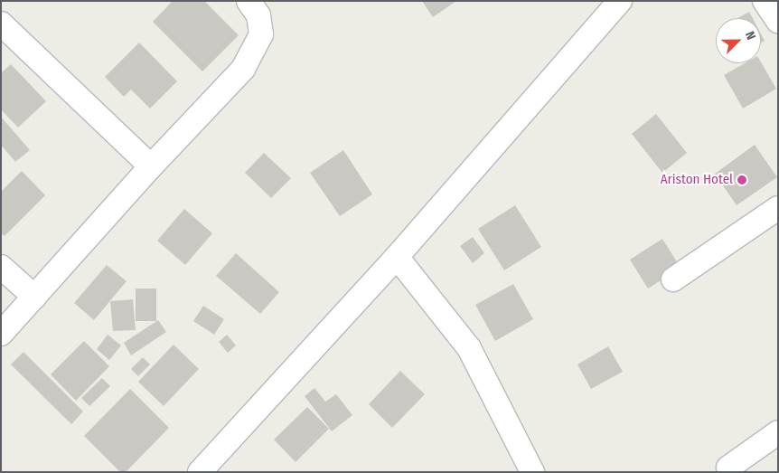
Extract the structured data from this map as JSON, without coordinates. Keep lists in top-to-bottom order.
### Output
{
  "places": ["Ariston Hotel"],
  "north": "top right"
}
